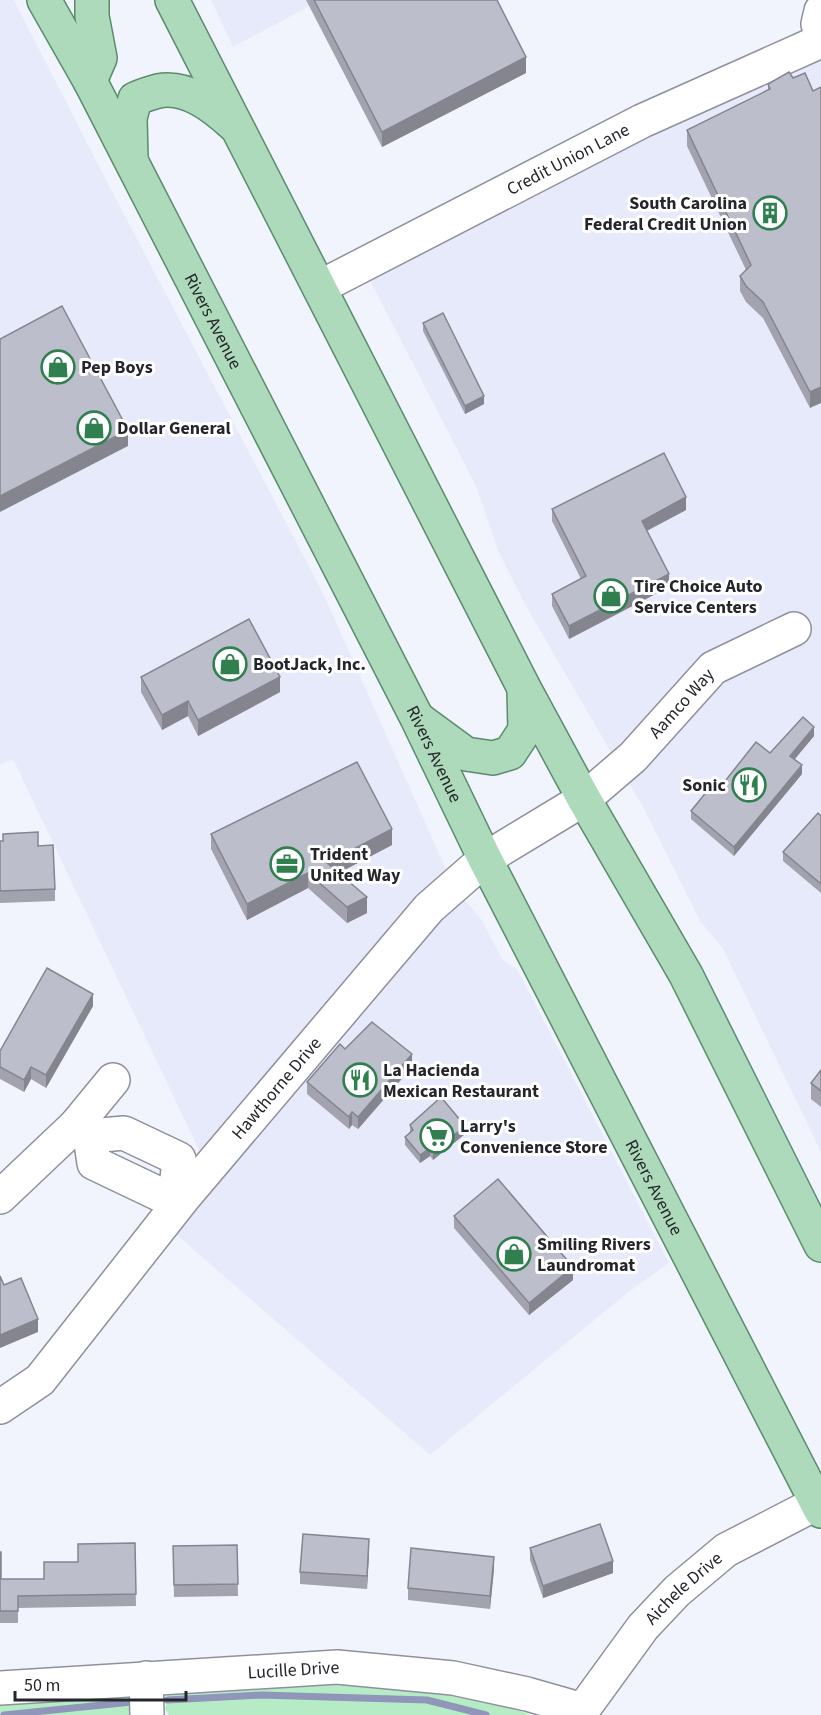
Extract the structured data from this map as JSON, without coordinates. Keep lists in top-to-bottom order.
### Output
{
  "streets": {
    "main road": ["Rivers Avenue"],
    "street": [
      "Credit Union Lane",
      "Aamco Way",
      "Hawthorne Drive",
      "Aichele Drive",
      "Lucille Drive"
    ]
  },
  "crossings": [
    ["Rivers Avenue", "Hawthorne Drive"],
    ["Rivers Avenue", "Aichele Drive"],
    ["Aamco Way", "Hawthorne Drive"],
    ["Aichele Drive", "Lucille Drive"]
  ],
  "places": {
    "building": ["South Carolina Federal Credit Union"],
    "shop": [
      "Pep Boys",
      "Dollar General",
      "Tire Choice Auto Service Centers",
      "BootJack, Inc.",
      "Smiling Rivers Laundromat"
    ],
    "restaurant": ["Sonic", "La Hacienda Mexican Restaurant"],
    "office": ["Trident United Way"],
    "supermarket": ["Larry's Convenience Store"]
  },
  "scale_bar": "50 m"
}
